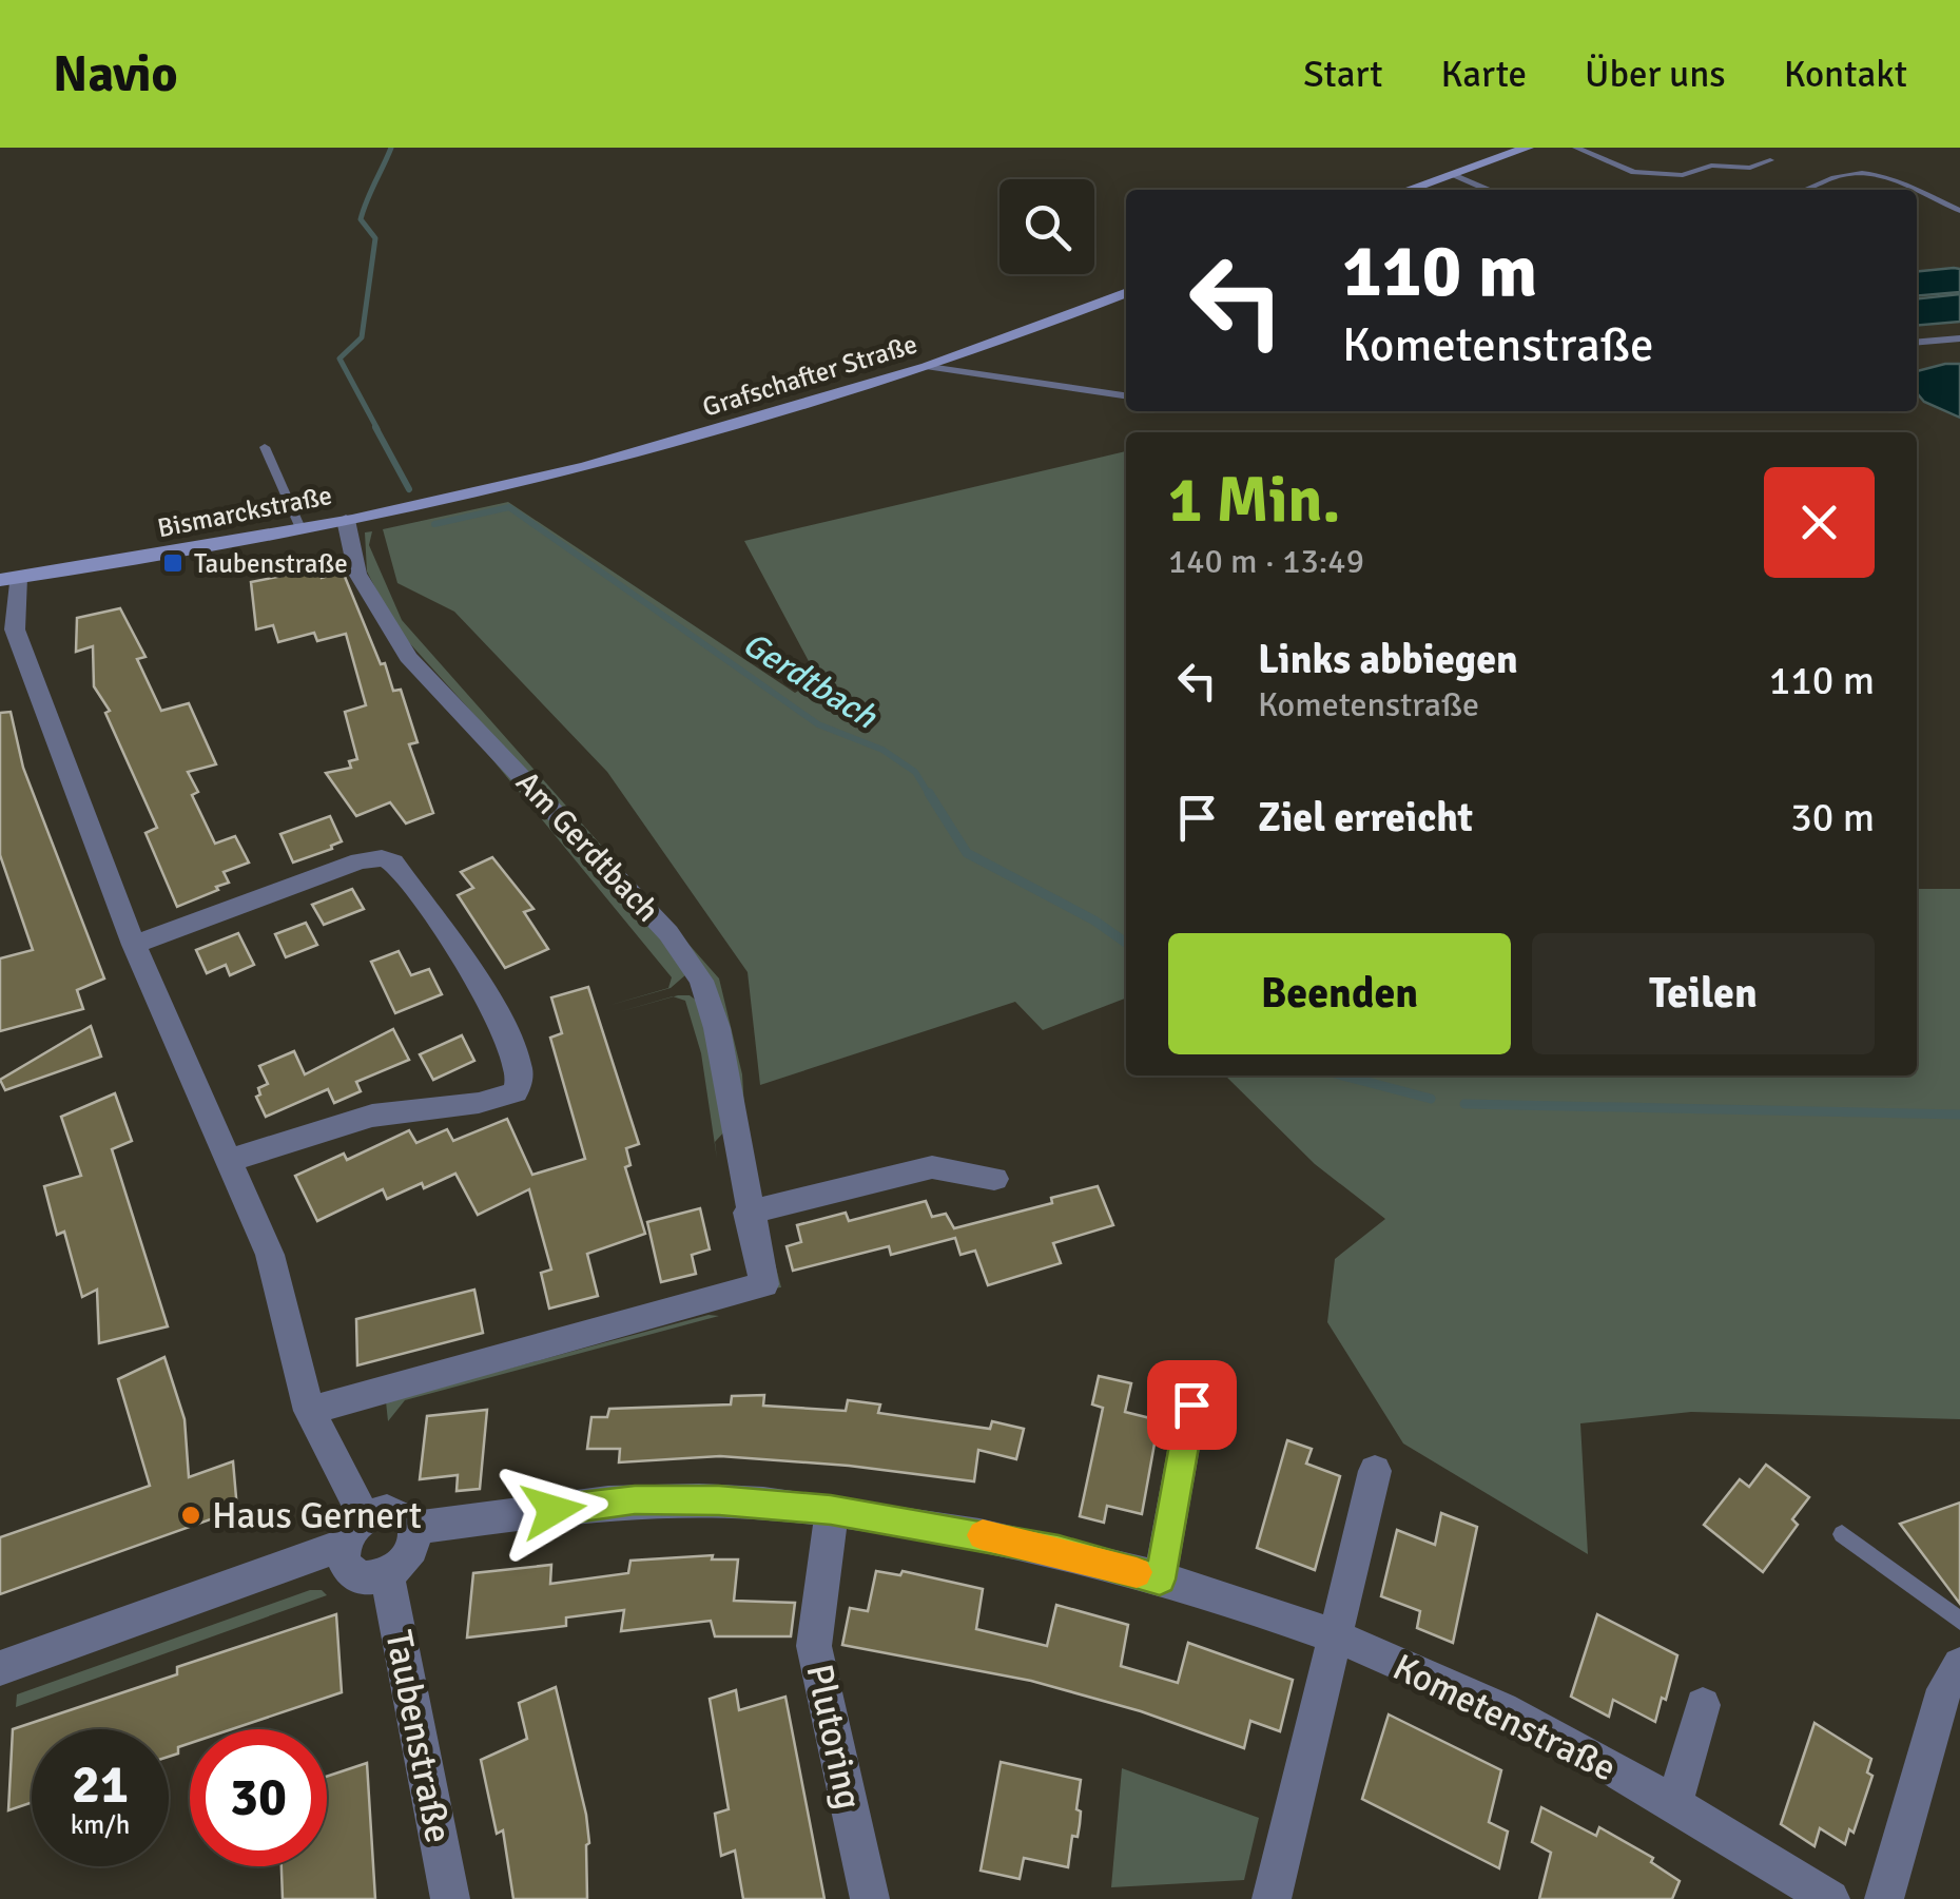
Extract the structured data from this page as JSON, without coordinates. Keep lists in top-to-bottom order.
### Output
{
  "streets": {
    "main road": ["Grafschafter Straße", "Bismarckstraße"],
    "street": [
      "Am Gerdtbach",
      "Kometenstraße",
      "Taubenstraße",
      "Plutoring"
    ]
  },
  "crossings": [
    ["Grafschafter Straße", "Bismarckstraße"],
    ["Bismarckstraße", "Am Gerdtbach"],
    ["Kometenstraße", "Taubenstraße"],
    ["Kometenstraße", "Plutoring"]
  ],
  "water": ["Gerdtbach"],
  "places": {
    "transit": ["Taubenstraße"],
    "other": ["Haus Gernert"]
  },
  "page": {
    "header": "Navio",
    "nav": [
      "Start",
      "Karte",
      "Über uns",
      "Kontakt"
    ],
    "turn": ["110 m", "Kometenstraße"],
    "heading": ["1 Min.", "140 m · 13:49"],
    "list": [
      {
        "name": "Links abbiegen",
        "note": "Kometenstraße",
        "value": "110 m"
      },
      {
        "name": "Ziel erreicht",
        "value": "30 m"
      }
    ],
    "buttons": ["Beenden", "Teilen"],
    "speed": "21 km/h",
    "limit": "30"
  }
}
